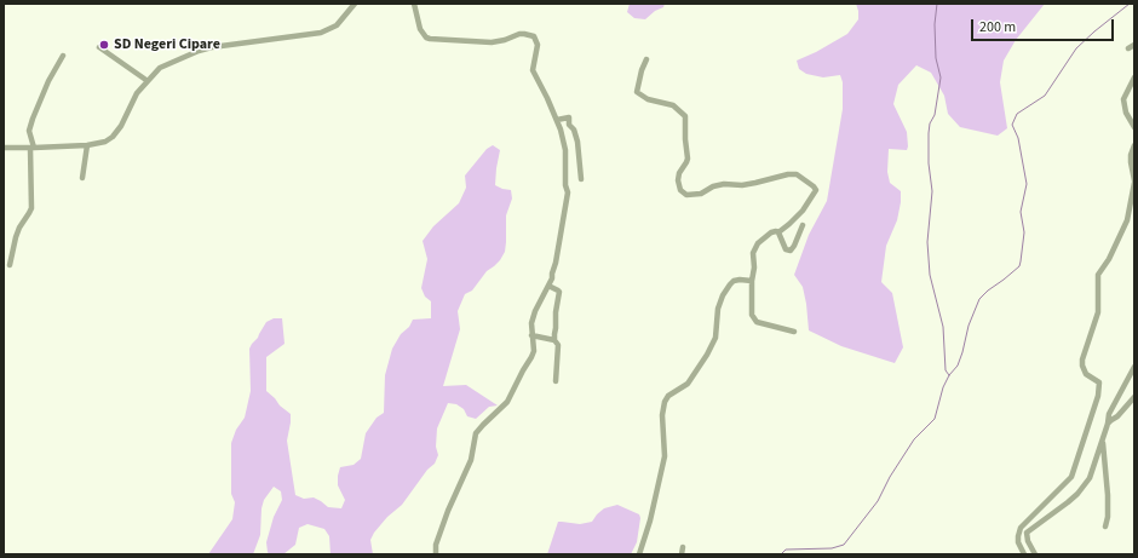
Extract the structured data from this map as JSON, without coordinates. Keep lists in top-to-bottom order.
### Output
{
  "places": ["SD Negeri Cipare"],
  "scale_bar": "200 m"
}
